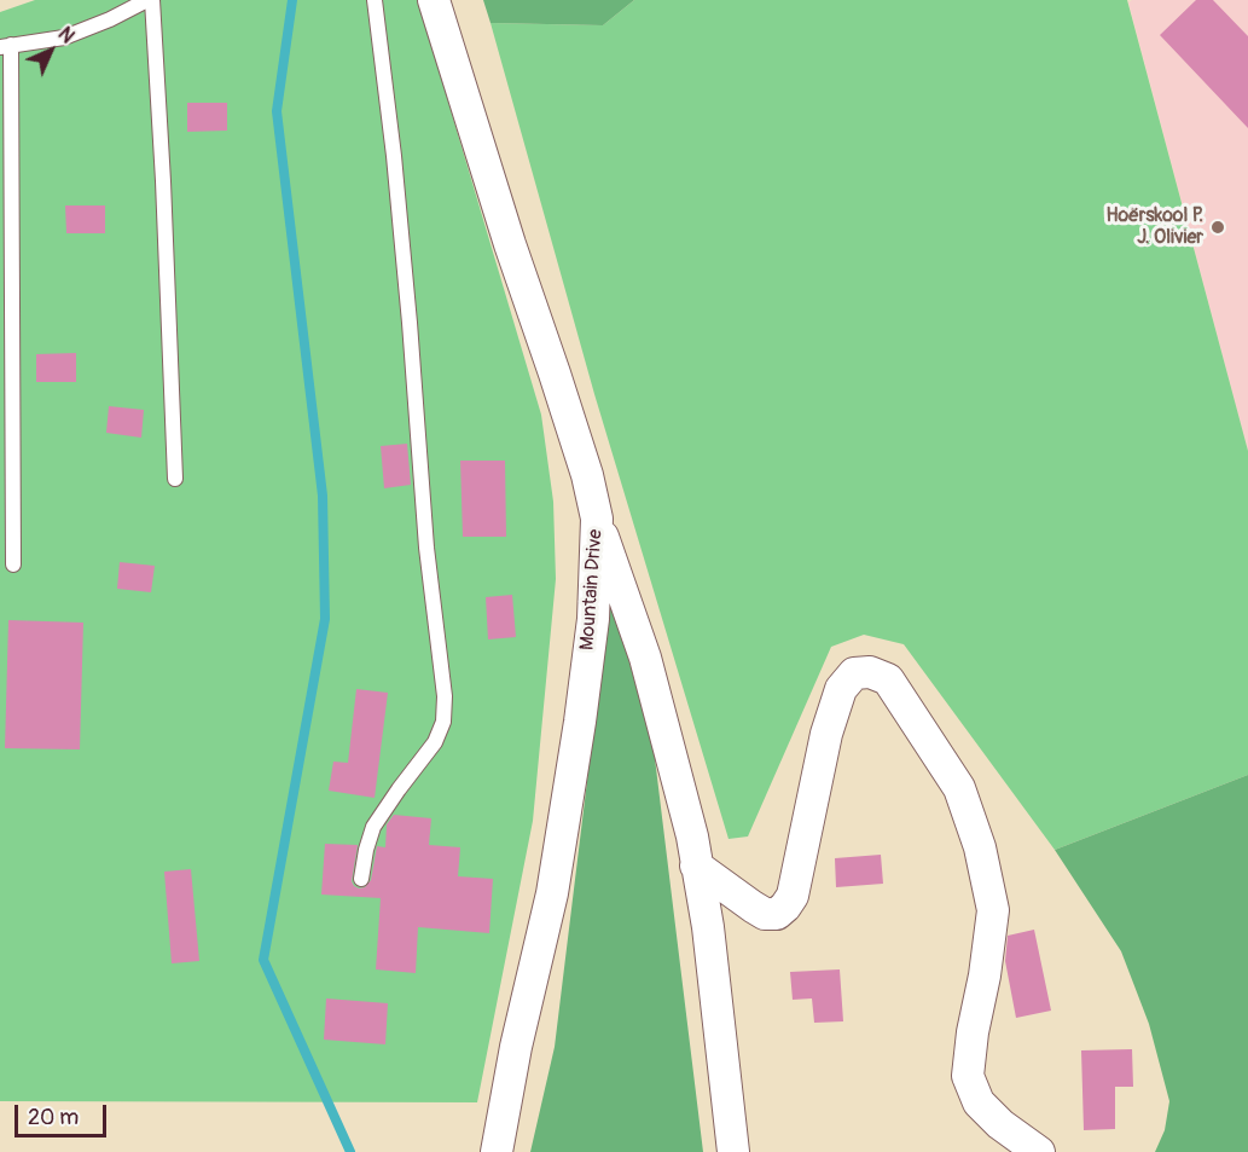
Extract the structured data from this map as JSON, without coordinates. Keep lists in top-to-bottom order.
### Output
{
  "streets": {
    "street": ["Mountain Drive"]
  },
  "places": ["Hoërskool P. J. Olivier"],
  "scale_bar": "20 m",
  "north": "top right"
}
